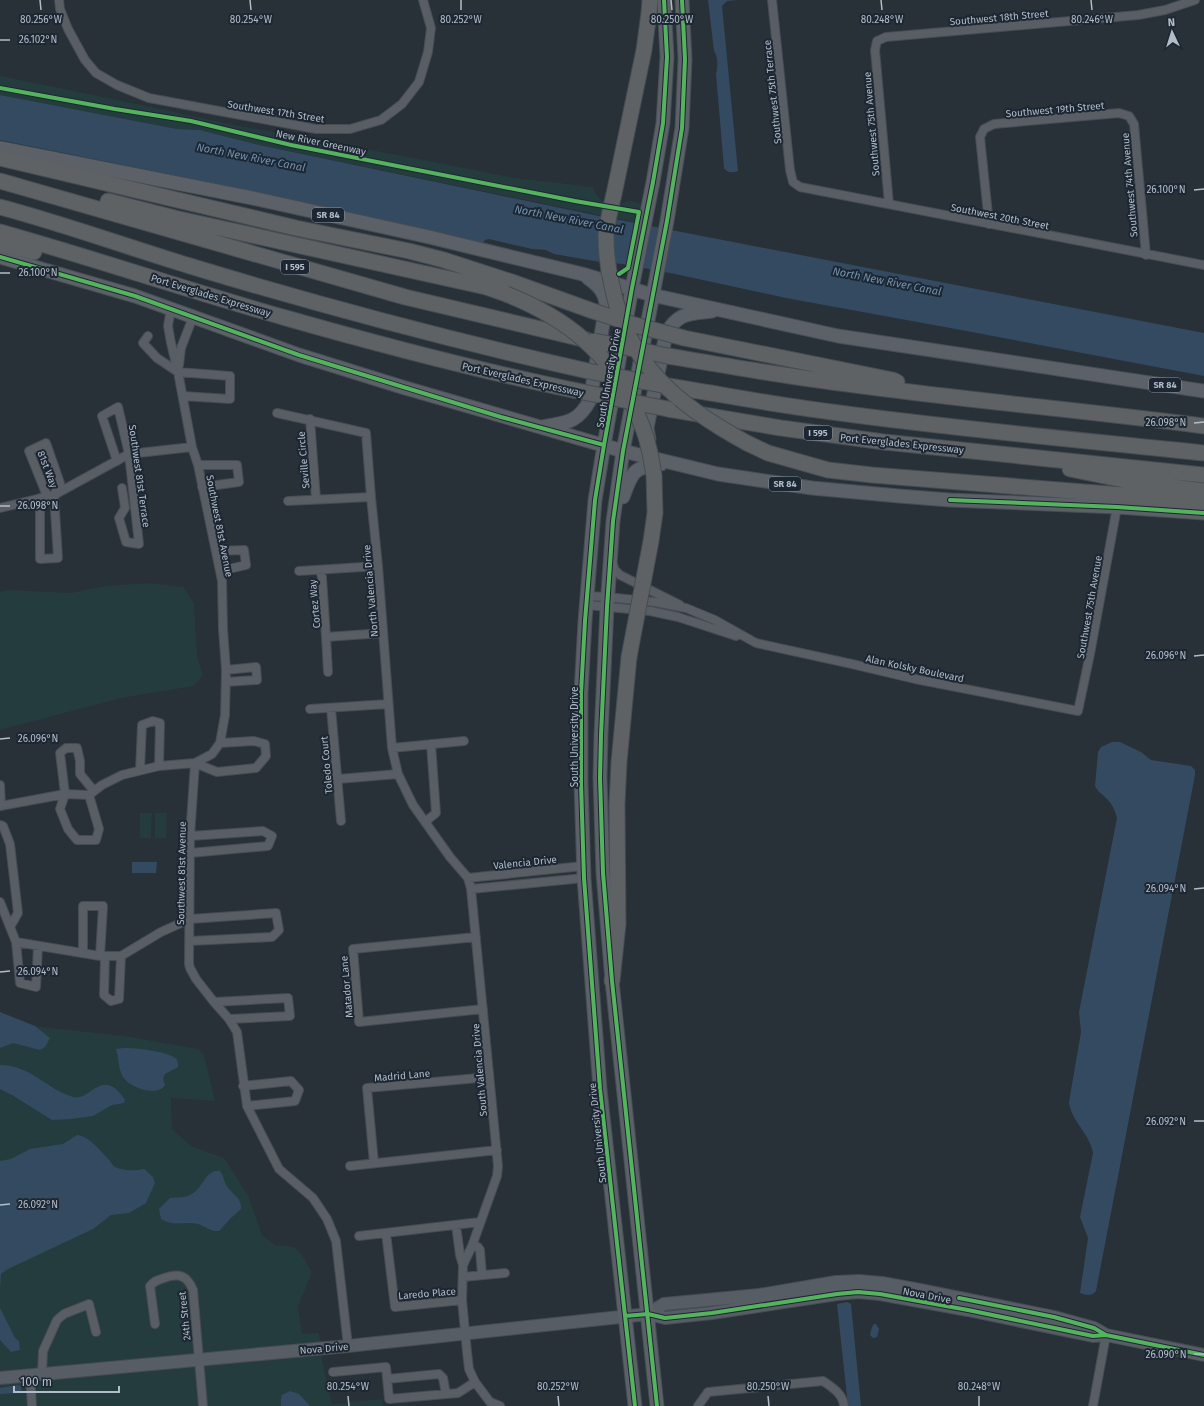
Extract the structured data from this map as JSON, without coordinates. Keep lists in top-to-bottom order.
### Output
{
  "streets": {
    "highway": ["I 595", "Port Everglades Expressway"],
    "main road": ["SR 84", "South University Drive"],
    "street": [
      "Southwest 18th Street",
      "Southwest 75th Terrace",
      "Southwest 19th Street",
      "Southwest 17th Street",
      "Southwest 75th Avenue",
      "Southwest 74th Avenue",
      "Southwest 20th Street",
      "Seville Circle",
      "81st Way",
      "Southwest 81st Terrace",
      "Southwest 81st Avenue",
      "North Valencia Drive",
      "Cortez Way",
      "Alan Kolsky Boulevard",
      "Toledo Court",
      "Valencia Drive",
      "Matador Lane",
      "South Valencia Drive",
      "Madrid Lane",
      "Laredo Place",
      "Nova Drive",
      "24th Street"
    ],
    "cycle path": ["New River Greenway"]
  },
  "crossings": [
    ["Southwest 18th Street", "Southwest 75th Avenue"],
    ["Southwest 75th Terrace", "Southwest 20th Street"],
    ["Southwest 19th Street", "Southwest 74th Avenue"],
    ["Southwest 19th Street", "Southwest 20th Street"],
    ["Southwest 75th Avenue", "SR 84"],
    ["Southwest 75th Avenue", "Southwest 20th Street"],
    ["Southwest 75th Avenue", "Alan Kolsky Boulevard"],
    ["Southwest 74th Avenue", "Southwest 20th Street"],
    ["SR 84", "South University Drive"],
    ["SR 84", "Southwest 81st Avenue"],
    ["South University Drive", "Alan Kolsky Boulevard"],
    ["South University Drive", "Valencia Drive"],
    ["South University Drive", "Nova Drive"],
    ["Seville Circle", "North Valencia Drive"],
    ["Southwest 81st Avenue", "Nova Drive"],
    ["North Valencia Drive", "Cortez Way"],
    ["North Valencia Drive", "Valencia Drive"],
    ["North Valencia Drive", "South Valencia Drive"],
    ["Matador Lane", "South Valencia Drive"],
    ["South Valencia Drive", "Madrid Lane"],
    ["South Valencia Drive", "Laredo Place"],
    ["South Valencia Drive", "Nova Drive"],
    ["Nova Drive", "24th Street"]
  ],
  "water": ["North New River Canal"],
  "scale_bar": "100 m",
  "north": "top",
  "coordinates": [
    "80.256°W",
    "80.254°W",
    "80.252°W",
    "80.250°W",
    "80.248°W",
    "80.246°W",
    "26.102°N",
    "26.100°N",
    "26.098°N",
    "26.096°N",
    "26.094°N",
    "26.092°N",
    "26.090°N"
  ]
}
